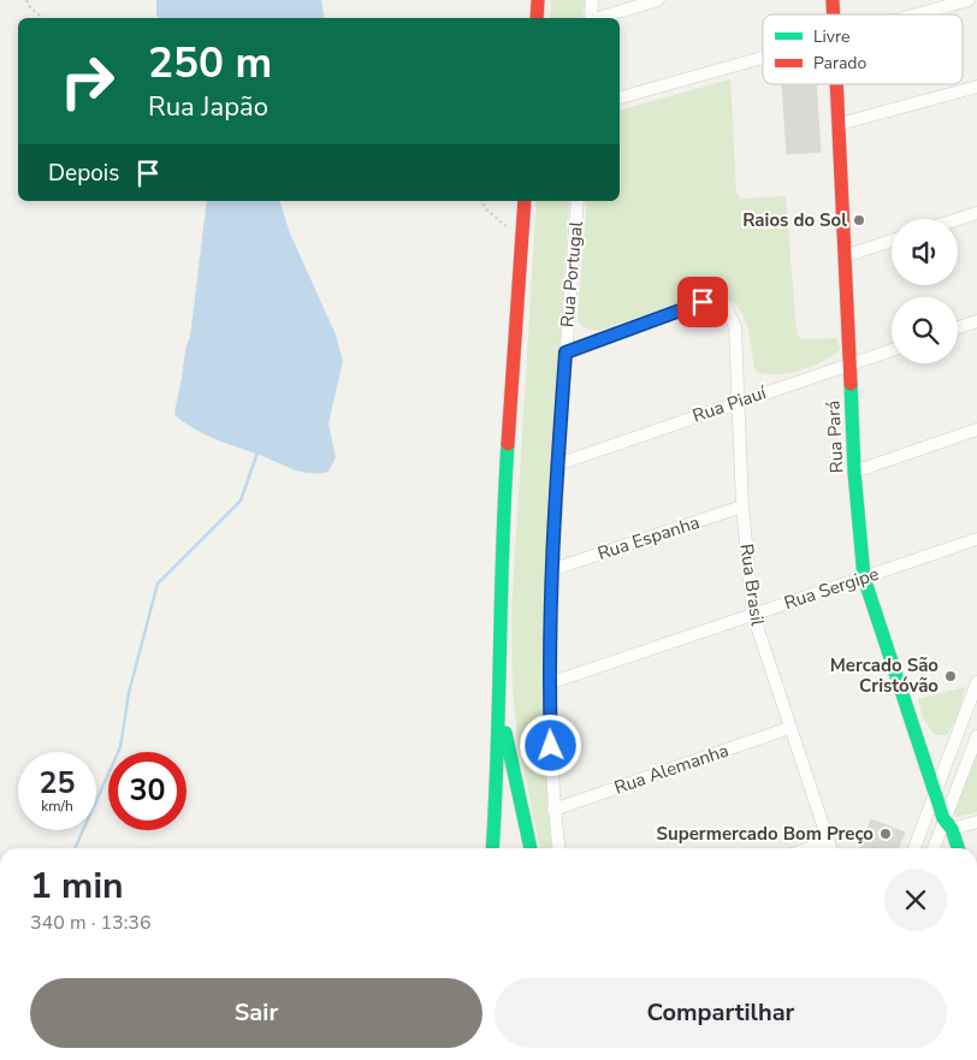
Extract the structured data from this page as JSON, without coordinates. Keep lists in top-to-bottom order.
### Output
{
  "streets": {
    "street": [
      "Rua Portugal",
      "Rua Piauí",
      "Rua Pará",
      "Rua Espanha",
      "Rua Brasil",
      "Rua Sergipe",
      "Rua Alemanha"
    ]
  },
  "crossings": [
    ["Rua Portugal", "Rua Piauí"],
    ["Rua Portugal", "Rua Espanha"],
    ["Rua Portugal", "Rua Brasil"],
    ["Rua Portugal", "Rua Sergipe"],
    ["Rua Portugal", "Rua Alemanha"],
    ["Rua Piauí", "Rua Pará"],
    ["Rua Piauí", "Rua Brasil"],
    ["Rua Pará", "Rua Sergipe"],
    ["Rua Espanha", "Rua Brasil"],
    ["Rua Brasil", "Rua Sergipe"],
    ["Rua Brasil", "Rua Alemanha"]
  ],
  "places": ["Raios do Sol", "Mercado São Cristóvão", "Supermercado Bom Preço"],
  "legend": ["Livre", "Parado"],
  "page": {
    "turn": ["250 m", "Rua Japão"],
    "then": "Depois",
    "speed": "25 km/h",
    "limit": "30",
    "heading": ["1 min", "340 m · 13:36"],
    "buttons": ["Sair", "Compartilhar"]
  }
}
